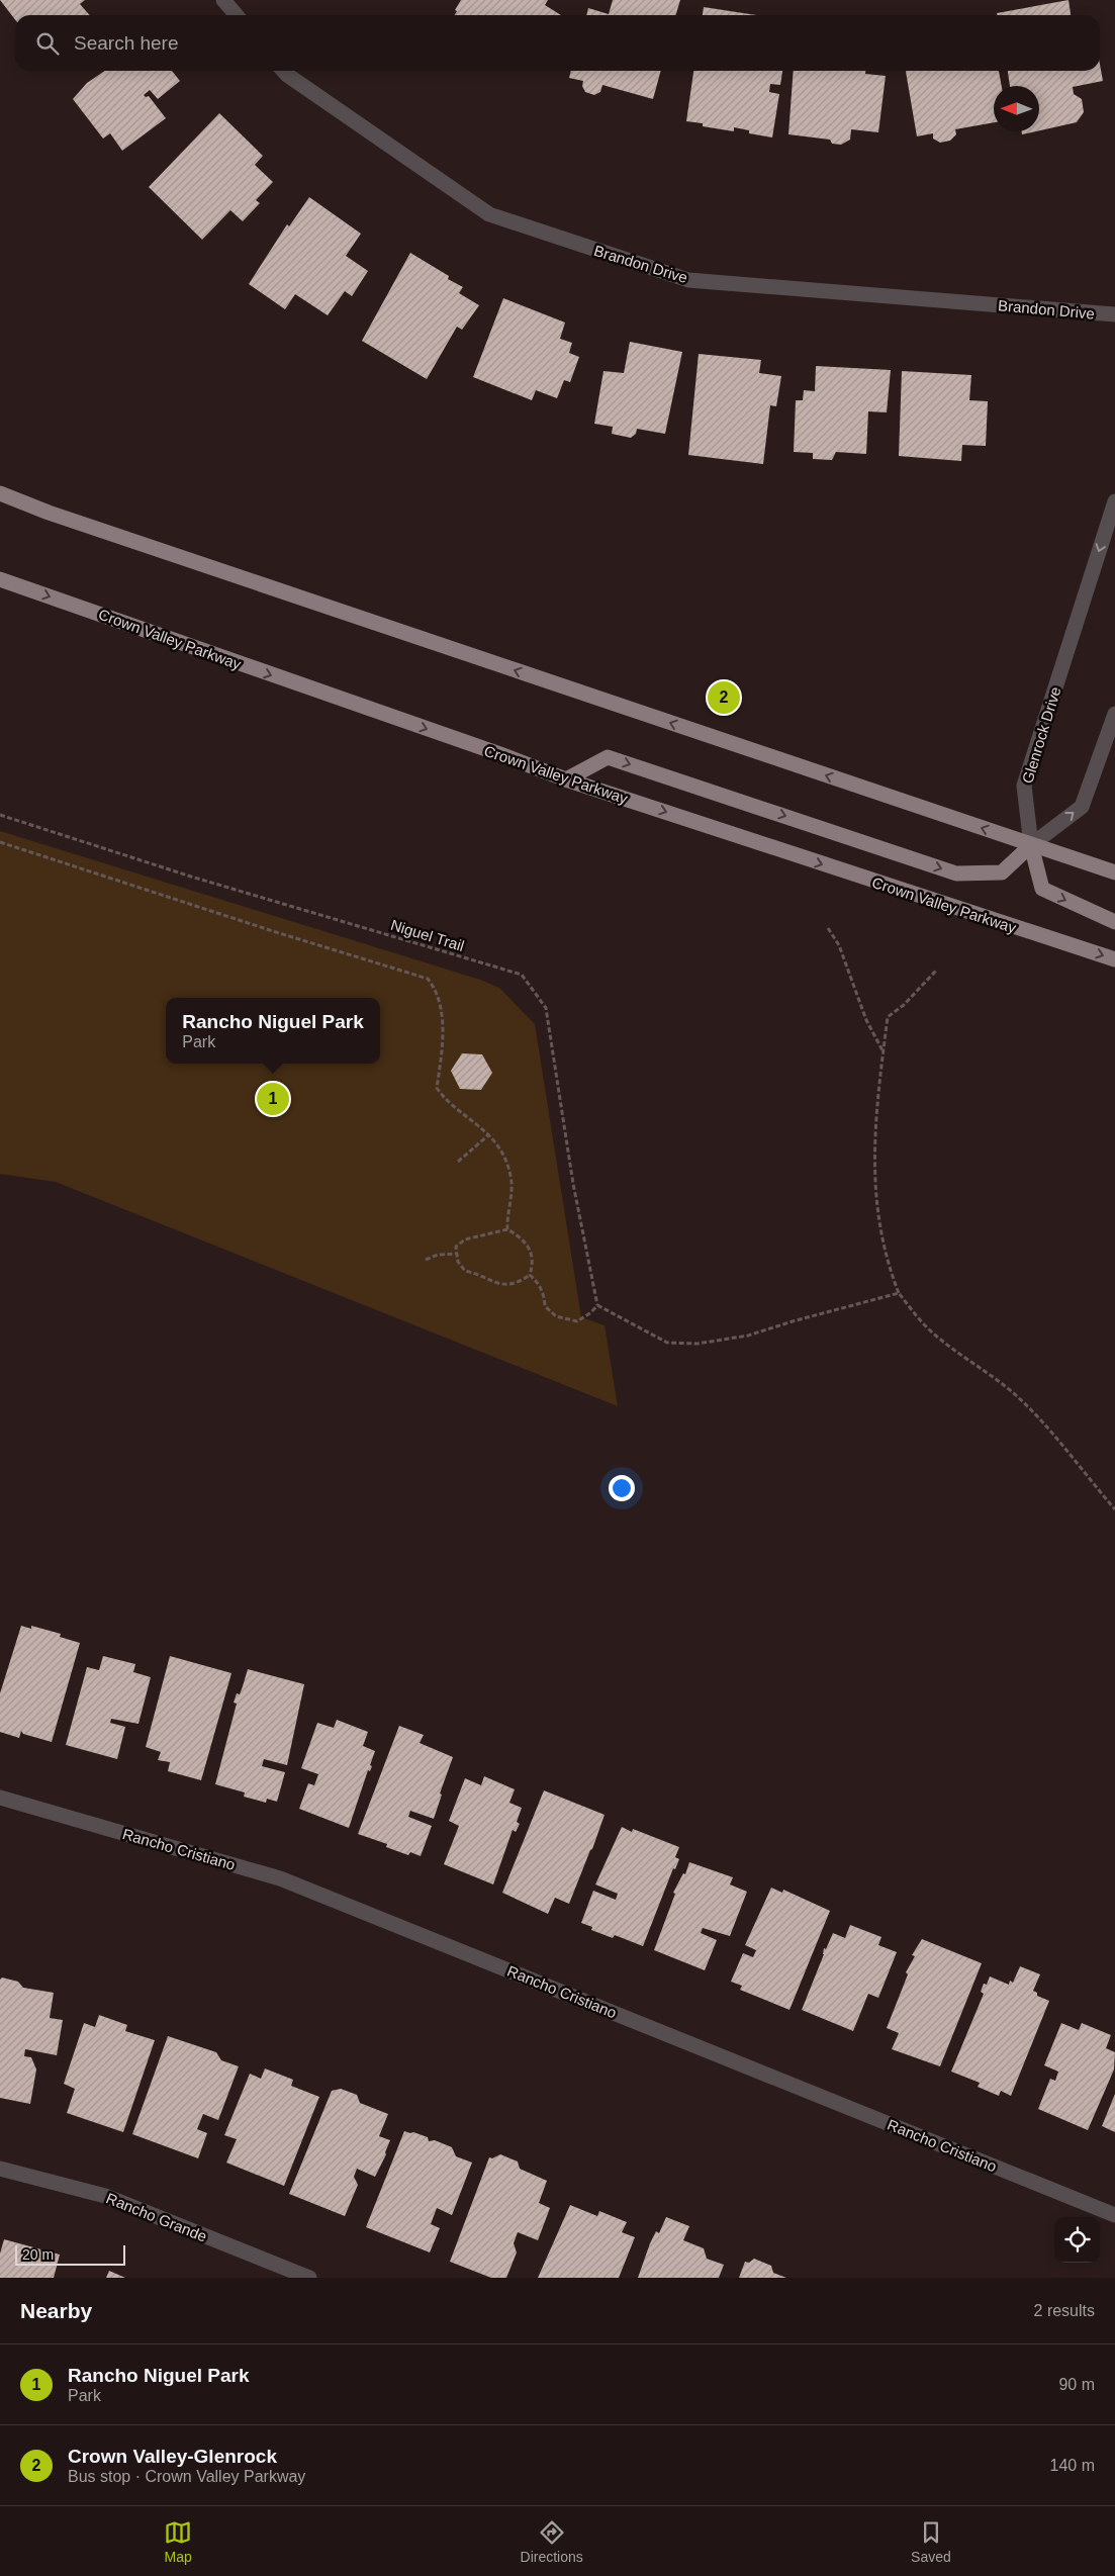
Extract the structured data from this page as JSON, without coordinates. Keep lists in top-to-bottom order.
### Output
{
  "streets": {
    "main road": ["Crown Valley Parkway"],
    "street": [
      "Brandon Drive",
      "Glenrock Drive",
      "Rancho Cristiano",
      "Rancho Grande"
    ],
    "path": ["Niguel Trail"]
  },
  "scale_bar": "20 m",
  "north": "left",
  "page": {
    "search": "Search here",
    "pins": ["2", "1"],
    "popup": ["Rancho Niguel Park", "Park"],
    "scale": "20 m",
    "heading": ["Nearby", "2 results"],
    "list": [
      {
        "mark": "1",
        "name": "Rancho Niguel Park",
        "note": "Park",
        "value": "90 m"
      },
      {
        "mark": "2",
        "name": "Crown Valley-Glenrock",
        "note": "Bus stop · Crown Valley Parkway",
        "value": "140 m"
      }
    ],
    "nav": ["Map", "Directions", "Saved"]
  }
}
